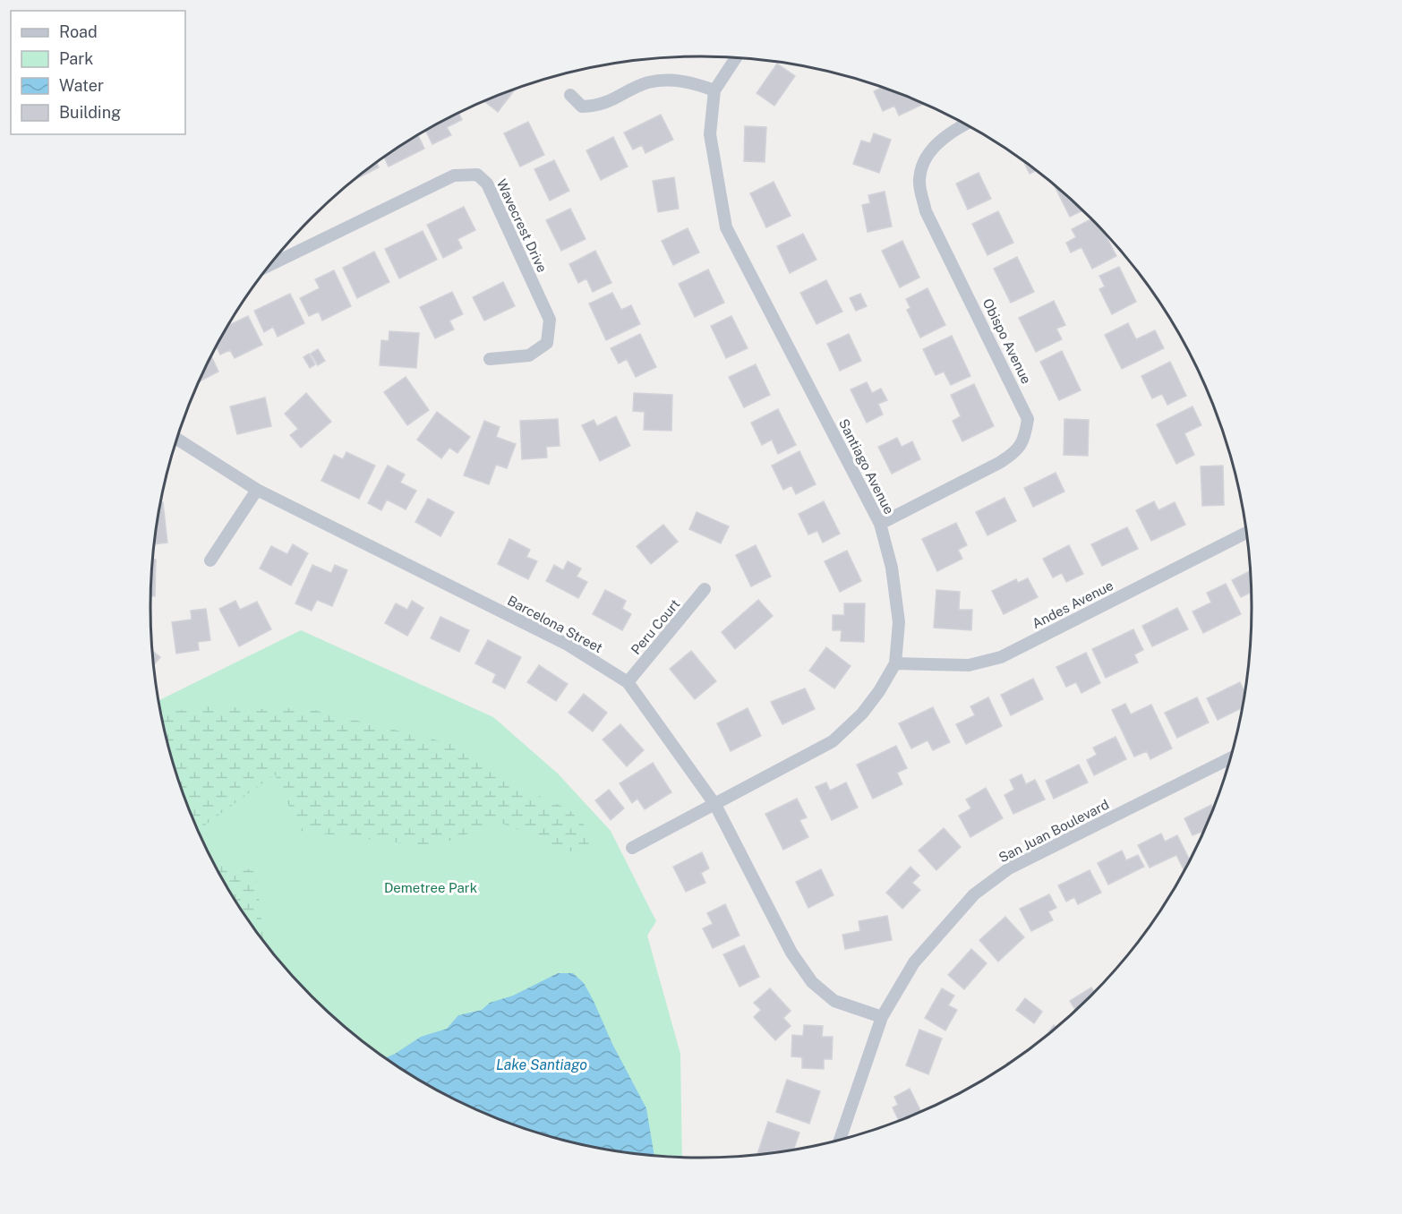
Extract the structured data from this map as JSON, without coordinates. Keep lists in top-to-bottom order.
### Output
{
  "streets": {
    "street": [
      "Wavecrest Drive",
      "Obispo Avenue",
      "Santiago Avenue",
      "Andes Avenue",
      "Barcelona Street",
      "Peru Court",
      "San Juan Boulevard"
    ]
  },
  "crossings": [
    ["Obispo Avenue", "Santiago Avenue"],
    ["Santiago Avenue", "Andes Avenue"],
    ["Santiago Avenue", "Barcelona Street"],
    ["Barcelona Street", "Peru Court"],
    ["Barcelona Street", "San Juan Boulevard"]
  ],
  "water": ["Lake Santiago"],
  "parks": ["Demetree Park"],
  "legend": [
    "Road",
    "Park",
    "Water",
    "Building"
  ]
}
